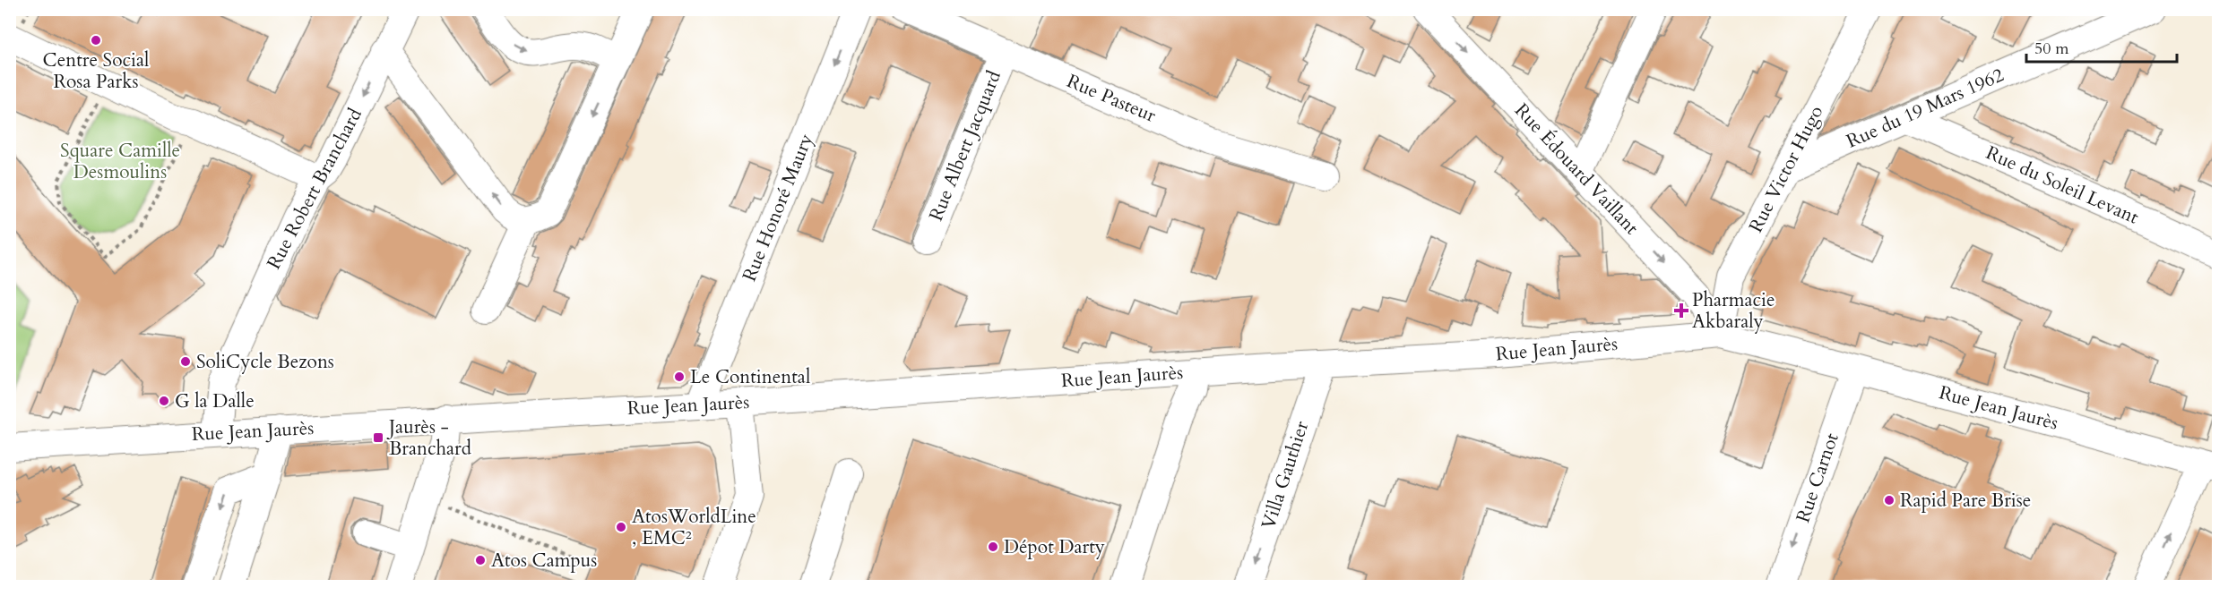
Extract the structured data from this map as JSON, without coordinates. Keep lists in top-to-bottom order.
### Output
{
  "streets": {
    "street": [
      "Rue Pasteur",
      "Rue du 19 Mars 1962",
      "Rue Albert Jacquard",
      "Rue Édouard Vaillant",
      "Rue Victor Hugo",
      "Rue du Soleil Levant",
      "Rue Robert Branchard",
      "Rue Honoré Maury",
      "Rue Jean Jaurès",
      "Villa Gauthier",
      "Rue Carnot"
    ]
  },
  "crossings": [
    ["Rue Pasteur", "Rue Albert Jacquard"],
    ["Rue du 19 Mars 1962", "Rue Victor Hugo"],
    ["Rue du 19 Mars 1962", "Rue du Soleil Levant"],
    ["Rue Édouard Vaillant", "Rue Victor Hugo"],
    ["Rue Édouard Vaillant", "Rue Jean Jaurès"],
    ["Rue Victor Hugo", "Rue Jean Jaurès"],
    ["Rue Robert Branchard", "Rue Jean Jaurès"],
    ["Rue Honoré Maury", "Rue Jean Jaurès"],
    ["Rue Jean Jaurès", "Villa Gauthier"],
    ["Rue Jean Jaurès", "Rue Carnot"]
  ],
  "one_way": ["Rue Édouard Vaillant", "Rue Carnot"],
  "parks": ["Square Camille Desmoulins"],
  "places": {
    "other": [
      "Centre Social Rosa Parks",
      "SoliCycle Bezons",
      "Le Continental",
      "G la Dalle",
      "Rapid Pare Brise",
      "AtosWorldLine , EMC²",
      "Dépot Darty",
      "Atos Campus"
    ],
    "health": ["Pharmacie Akbaraly"],
    "transit": ["Jaurès - Branchard"]
  },
  "scale_bar": "50 m"
}
